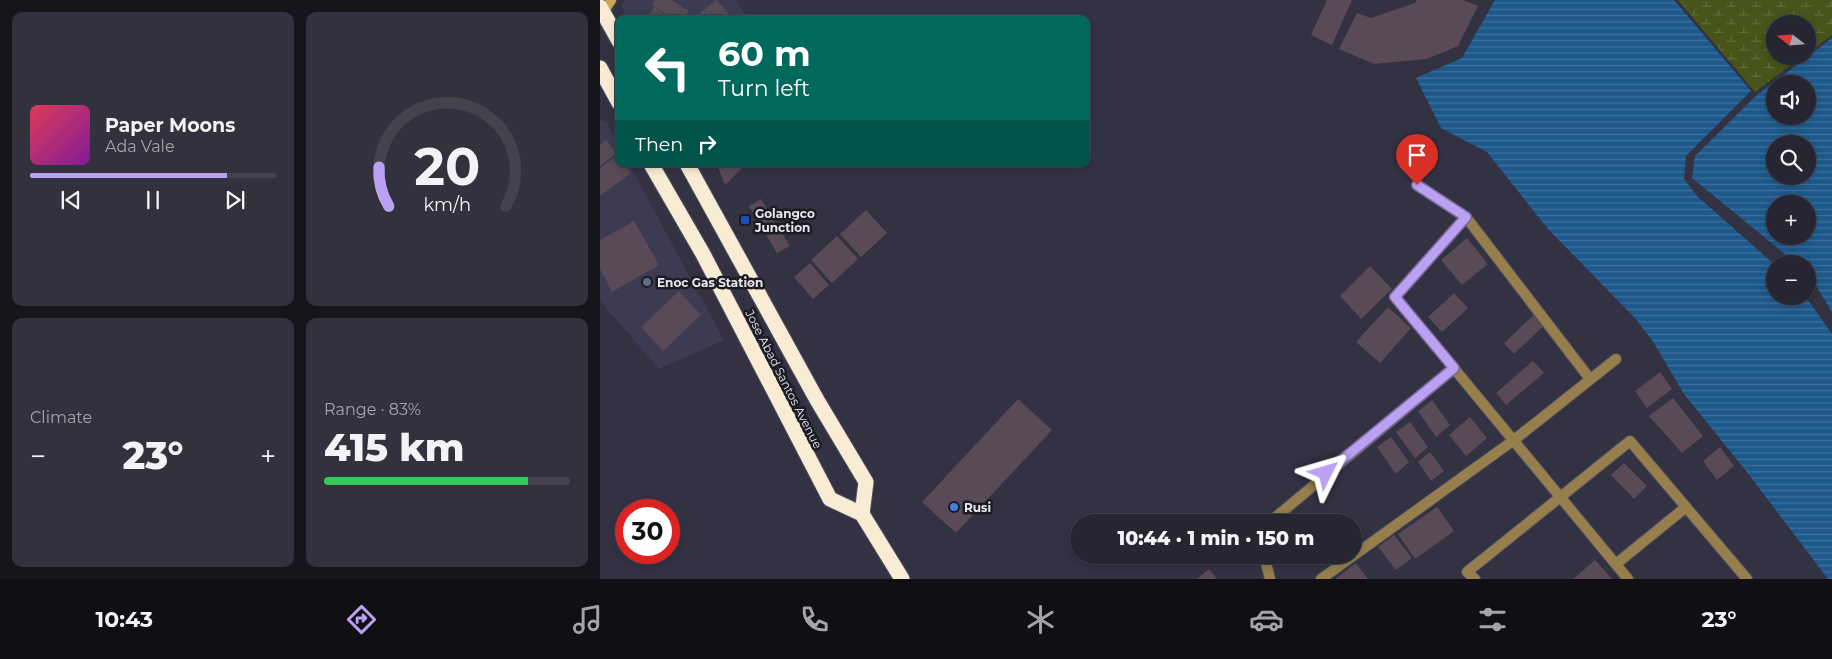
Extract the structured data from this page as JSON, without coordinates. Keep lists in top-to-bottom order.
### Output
{
  "streets": {
    "highway": ["Jose Abad Santos Avenue"]
  },
  "places": {
    "transit": ["Golangco Junction"],
    "other": ["Enoc Gas Station", "Rusi"]
  },
  "north": "left",
  "page": {
    "map_buttons": ["+", "−"],
    "turn": ["60 m", "Turn left"],
    "song": ["Paper Moons", "Ada Vale"],
    "then": "Then",
    "tile": [
      "Climate",
      ["Range · 83%", "415 km"]
    ],
    "heat": ["−", "23°", "+"],
    "limit": "30",
    "trip": "10:44 · 1 min · 150 m",
    "tabs": ["10:43", "23°"],
    "gauge": ["20", "km/h"]
  }
}
